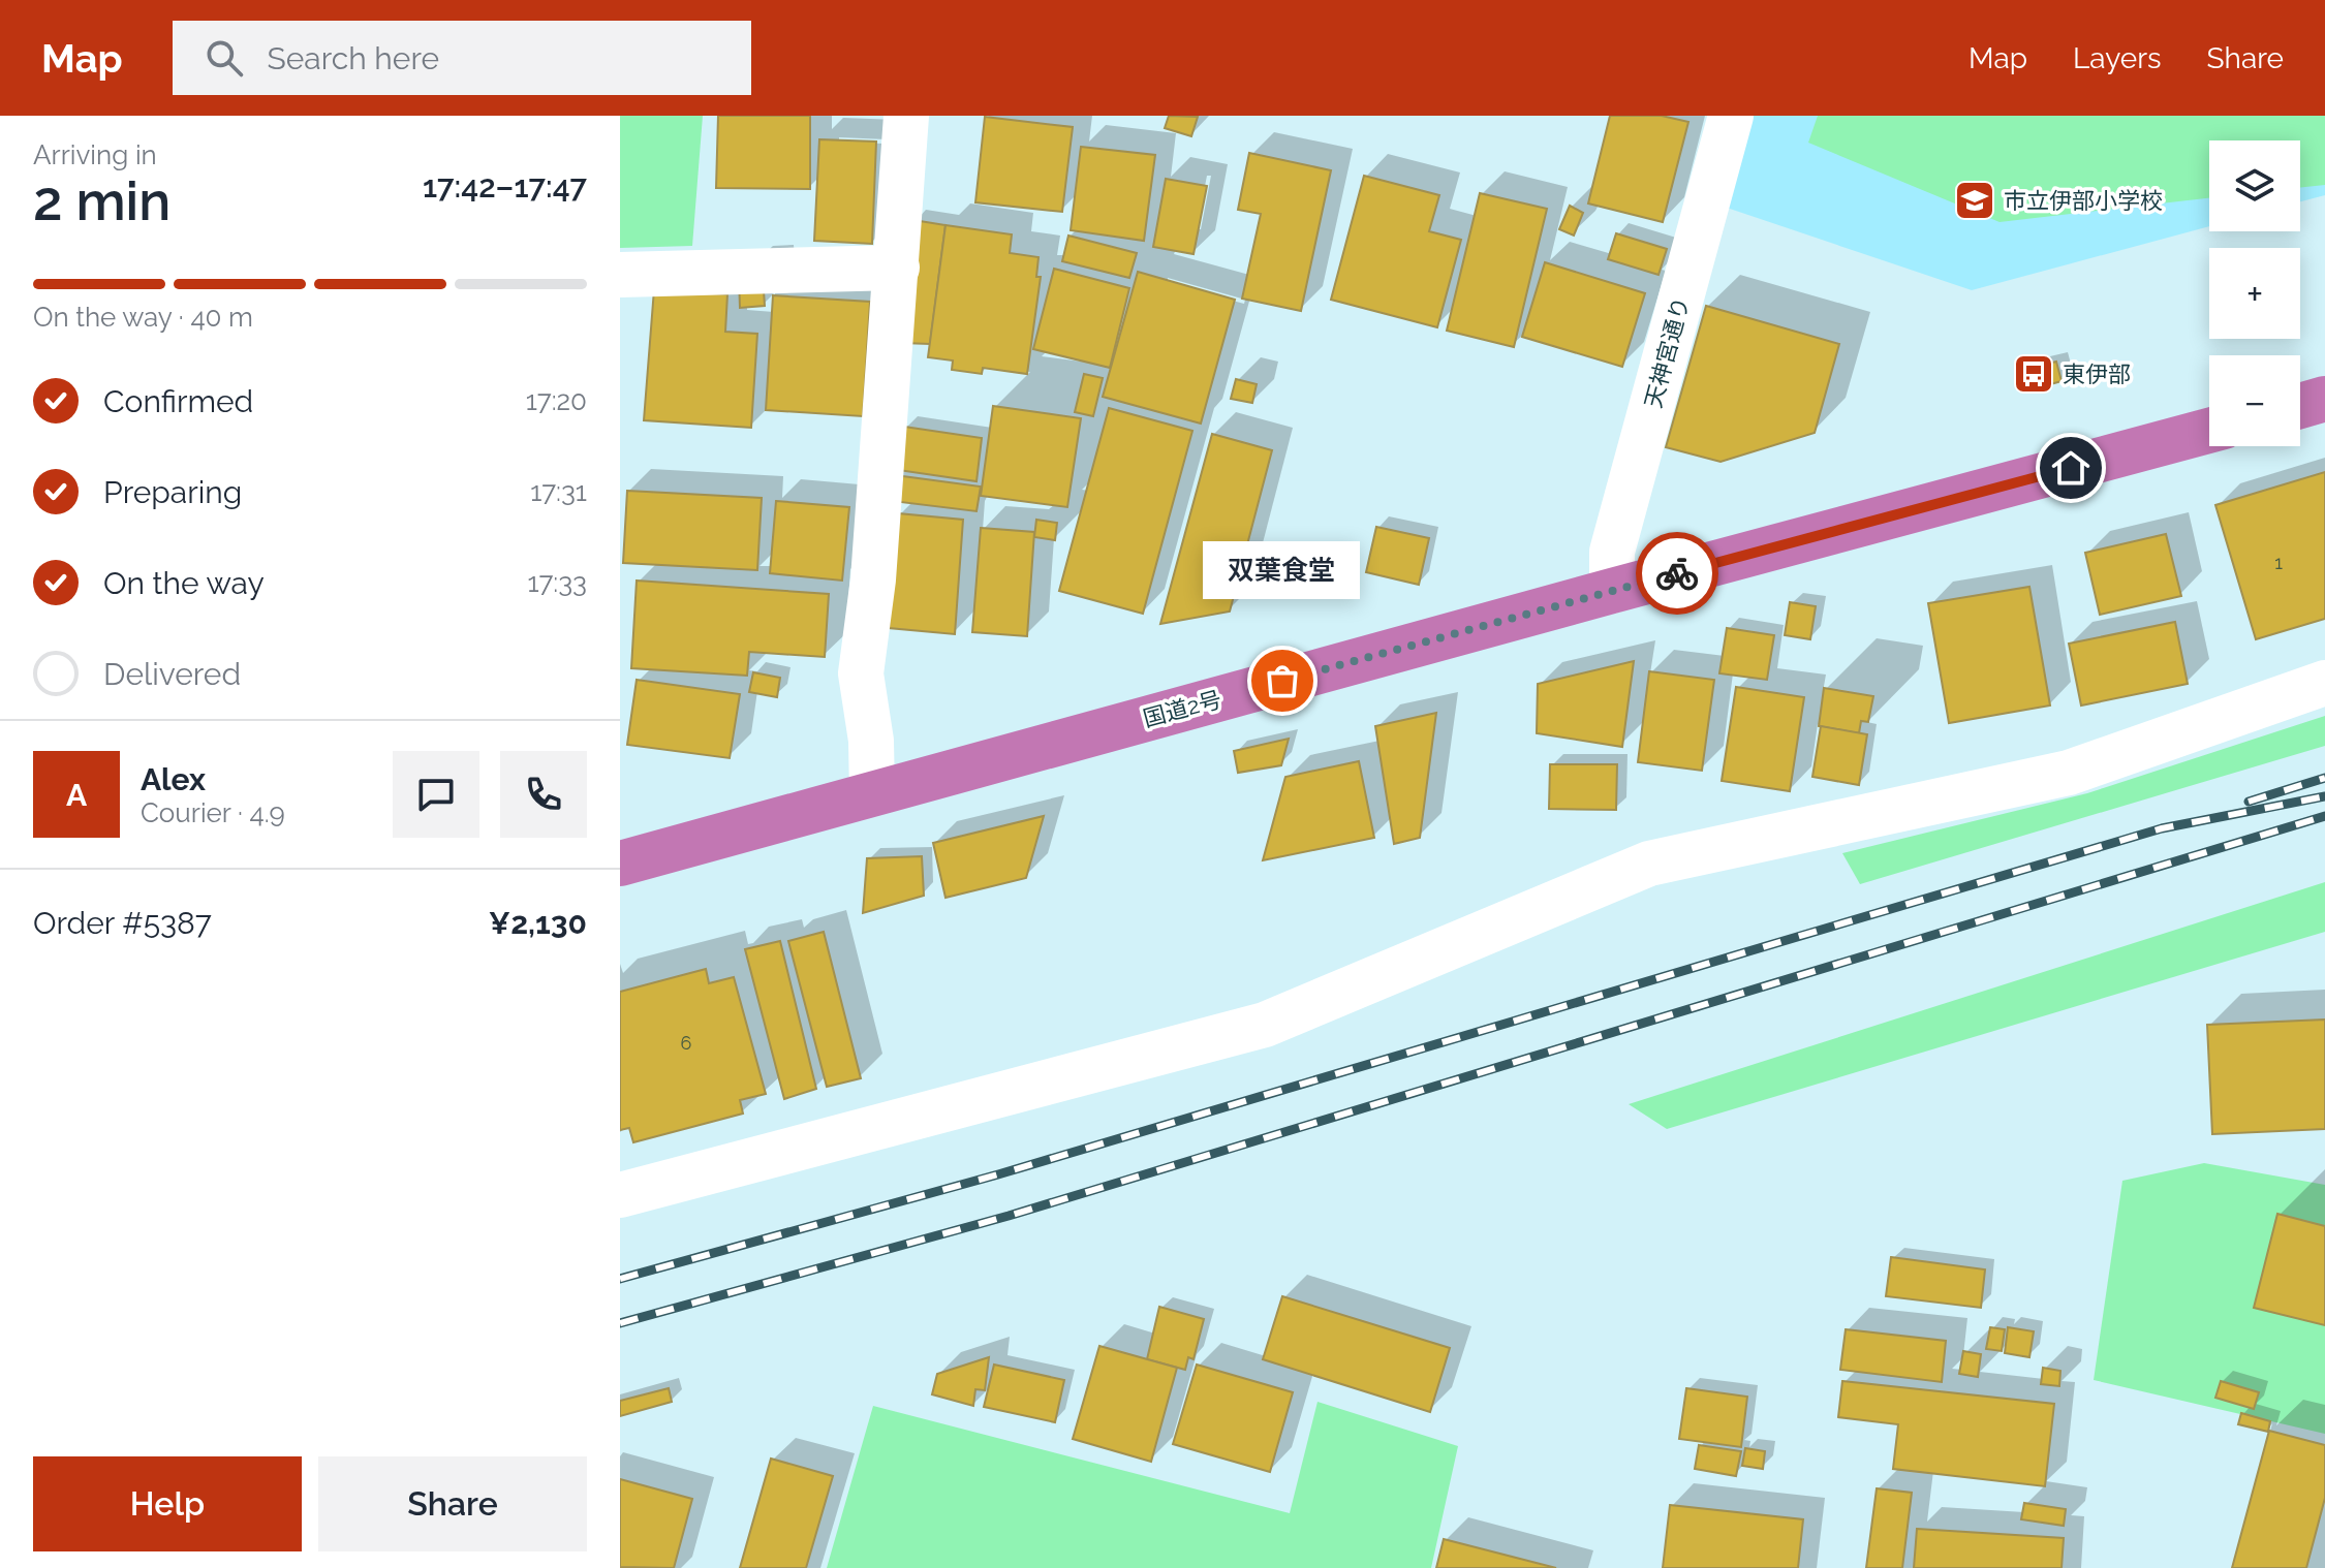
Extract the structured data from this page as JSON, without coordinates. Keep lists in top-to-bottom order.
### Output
{
  "streets": {
    "highway": ["国道2号"],
    "street": ["天神宮通り"]
  },
  "crossings": [
    ["天神宮通り", "国道2号"]
  ],
  "places": {
    "school or university": ["市立伊部小学校"],
    "bus stop": ["東伊部"],
    "other": ["双葉食堂"]
  },
  "house_numbers": ["1", "6"],
  "page": {
    "header": "Map",
    "search": "Search here",
    "nav": ["Map", "Layers", "Share"],
    "heading": ["2 min", "Arriving in", "17:42–17:47"],
    "panel": [
      "Alex",
      "Courier · 4.9",
      "Order #5387",
      "¥2,130"
    ],
    "map_buttons": ["+", "−"],
    "bar": "On the way · 40 m",
    "list": [
      ["Confirmed", "17:20"],
      ["Preparing", "17:31"],
      ["On the way", "17:33"],
      "Delivered"
    ],
    "bubble": "双葉食堂",
    "round": "A",
    "buttons": ["Help", "Share"]
  }
}
